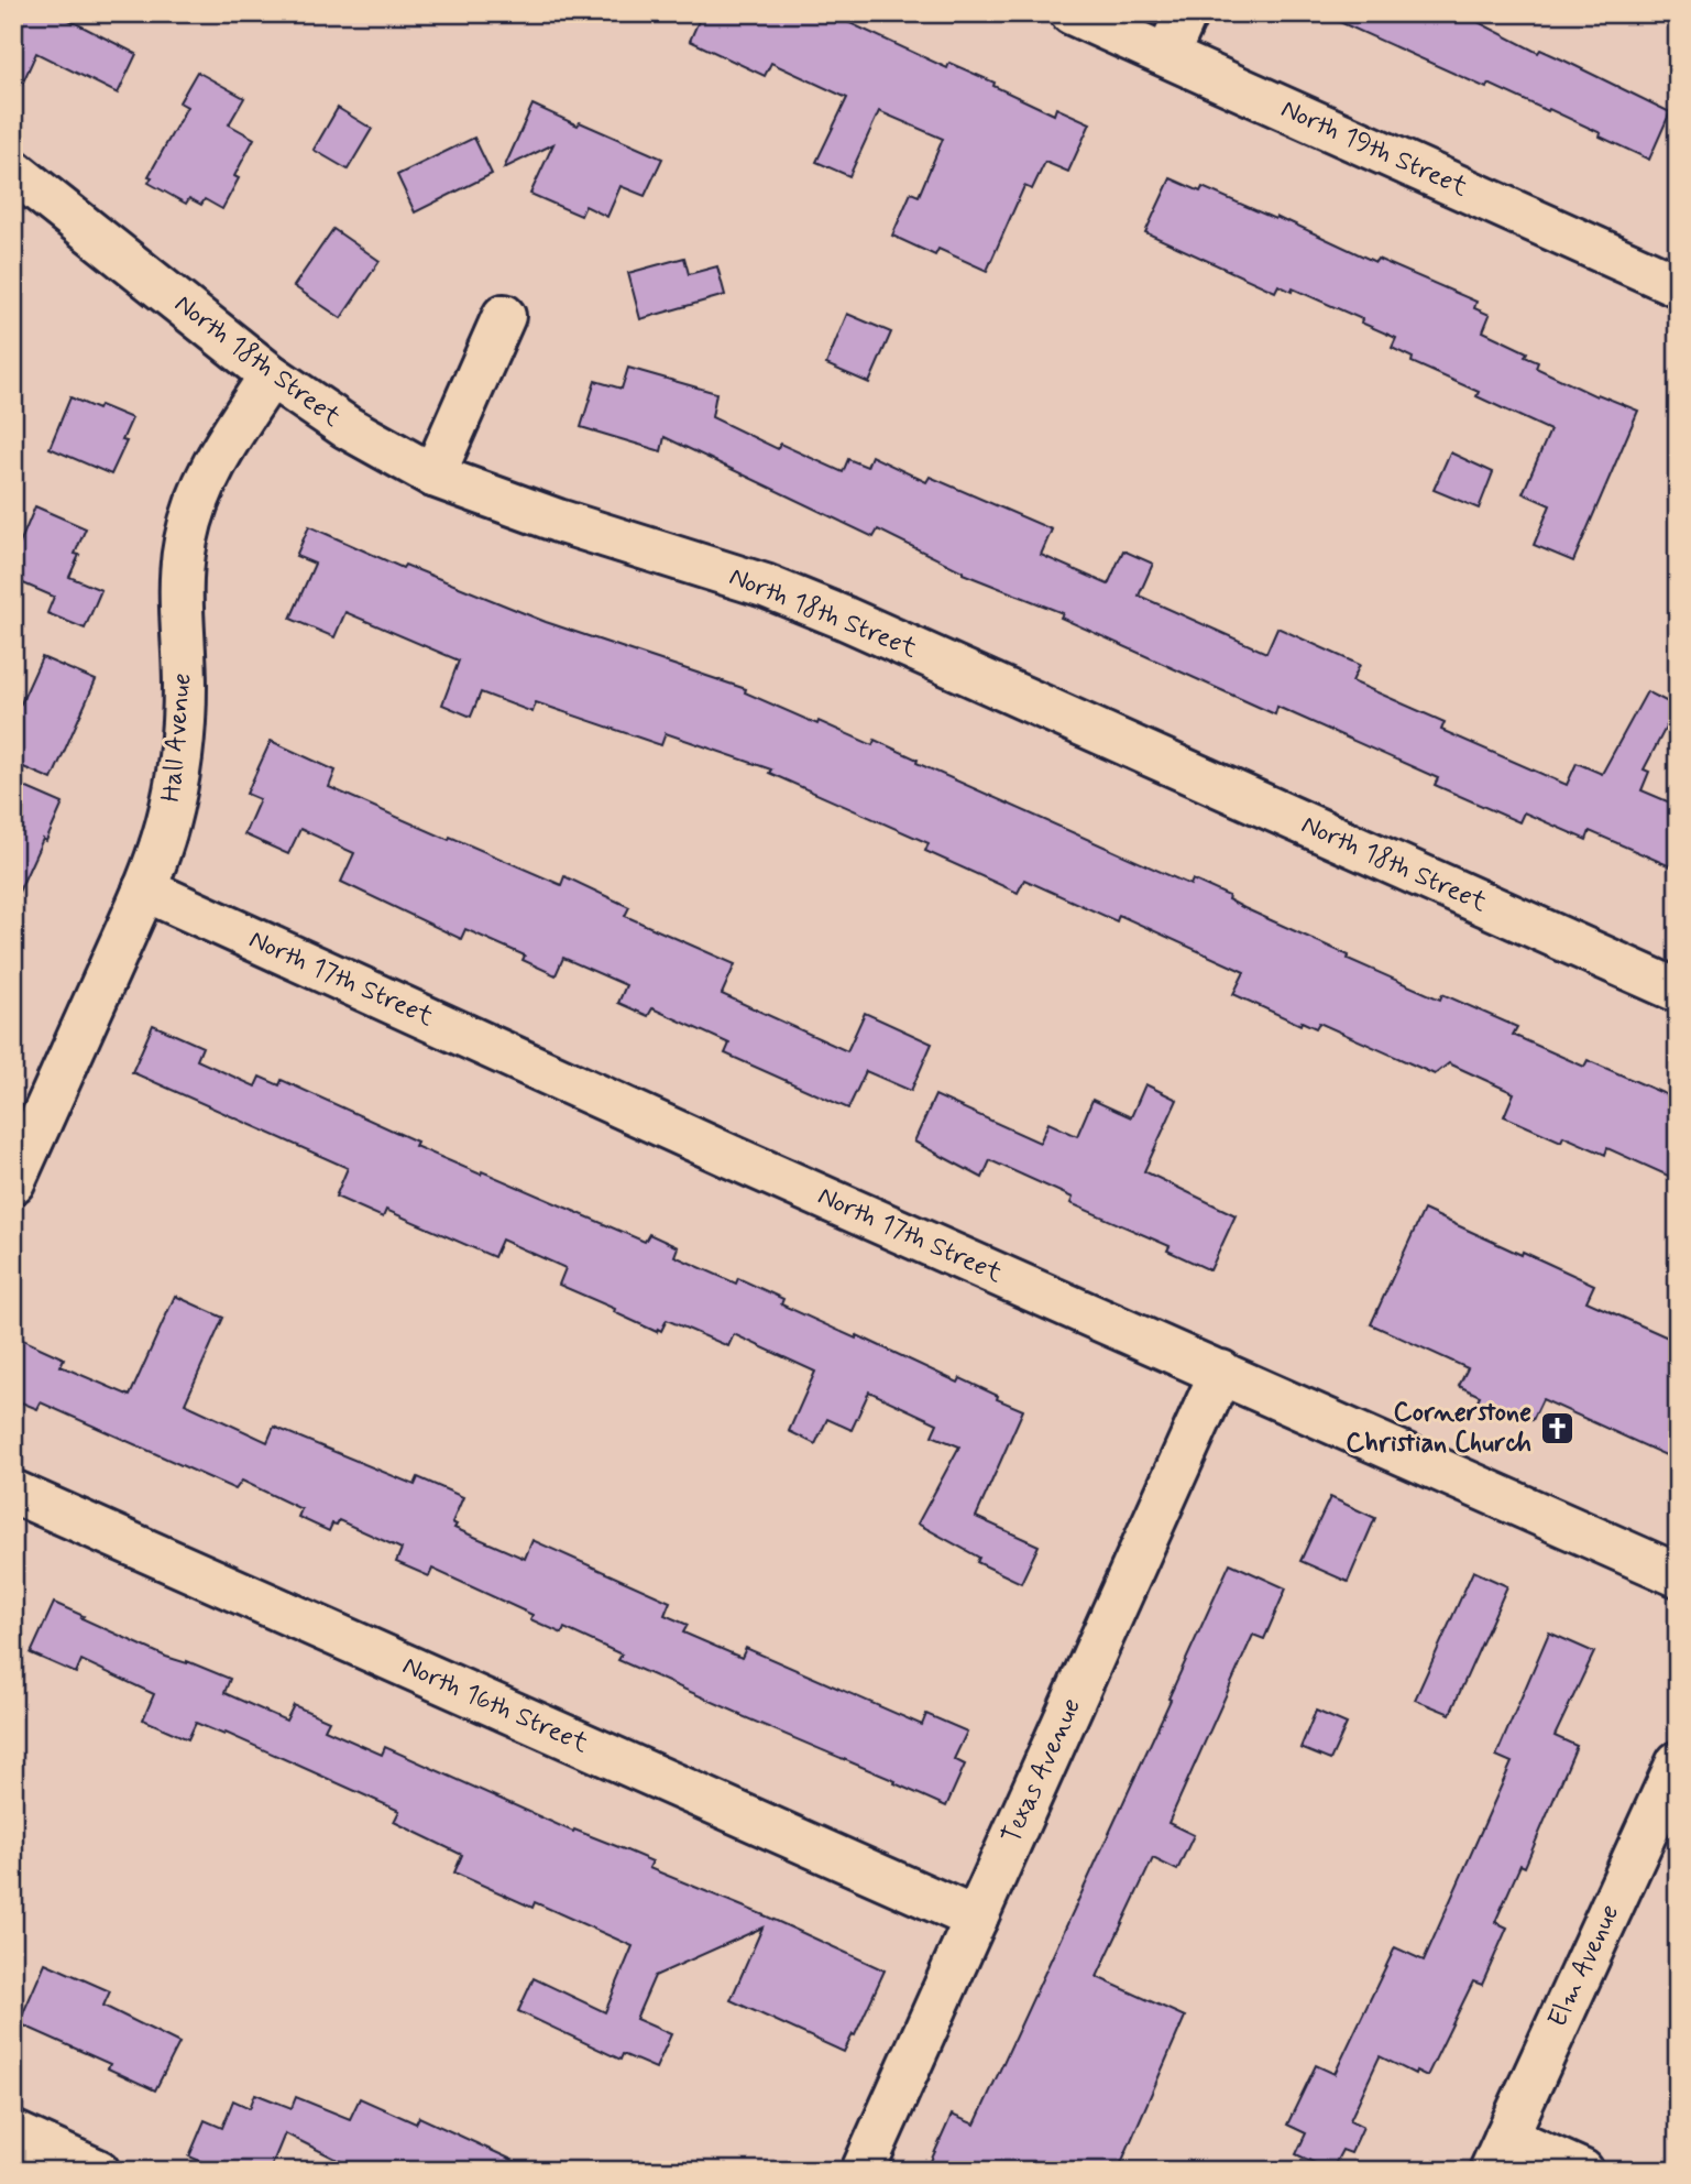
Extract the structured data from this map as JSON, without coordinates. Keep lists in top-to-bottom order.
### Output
{
  "streets": {
    "street": [
      "North 19th Street",
      "North 18th Street",
      "Hall Avenue",
      "North 17th Street",
      "North 16th Street",
      "Texas Avenue",
      "Elm Avenue"
    ]
  },
  "crossings": [
    ["North 18th Street", "Hall Avenue"],
    ["Hall Avenue", "North 17th Street"],
    ["North 17th Street", "Texas Avenue"],
    ["North 16th Street", "Texas Avenue"]
  ],
  "places": {
    "church": ["Cornerstone Christian Church"]
  }
}
